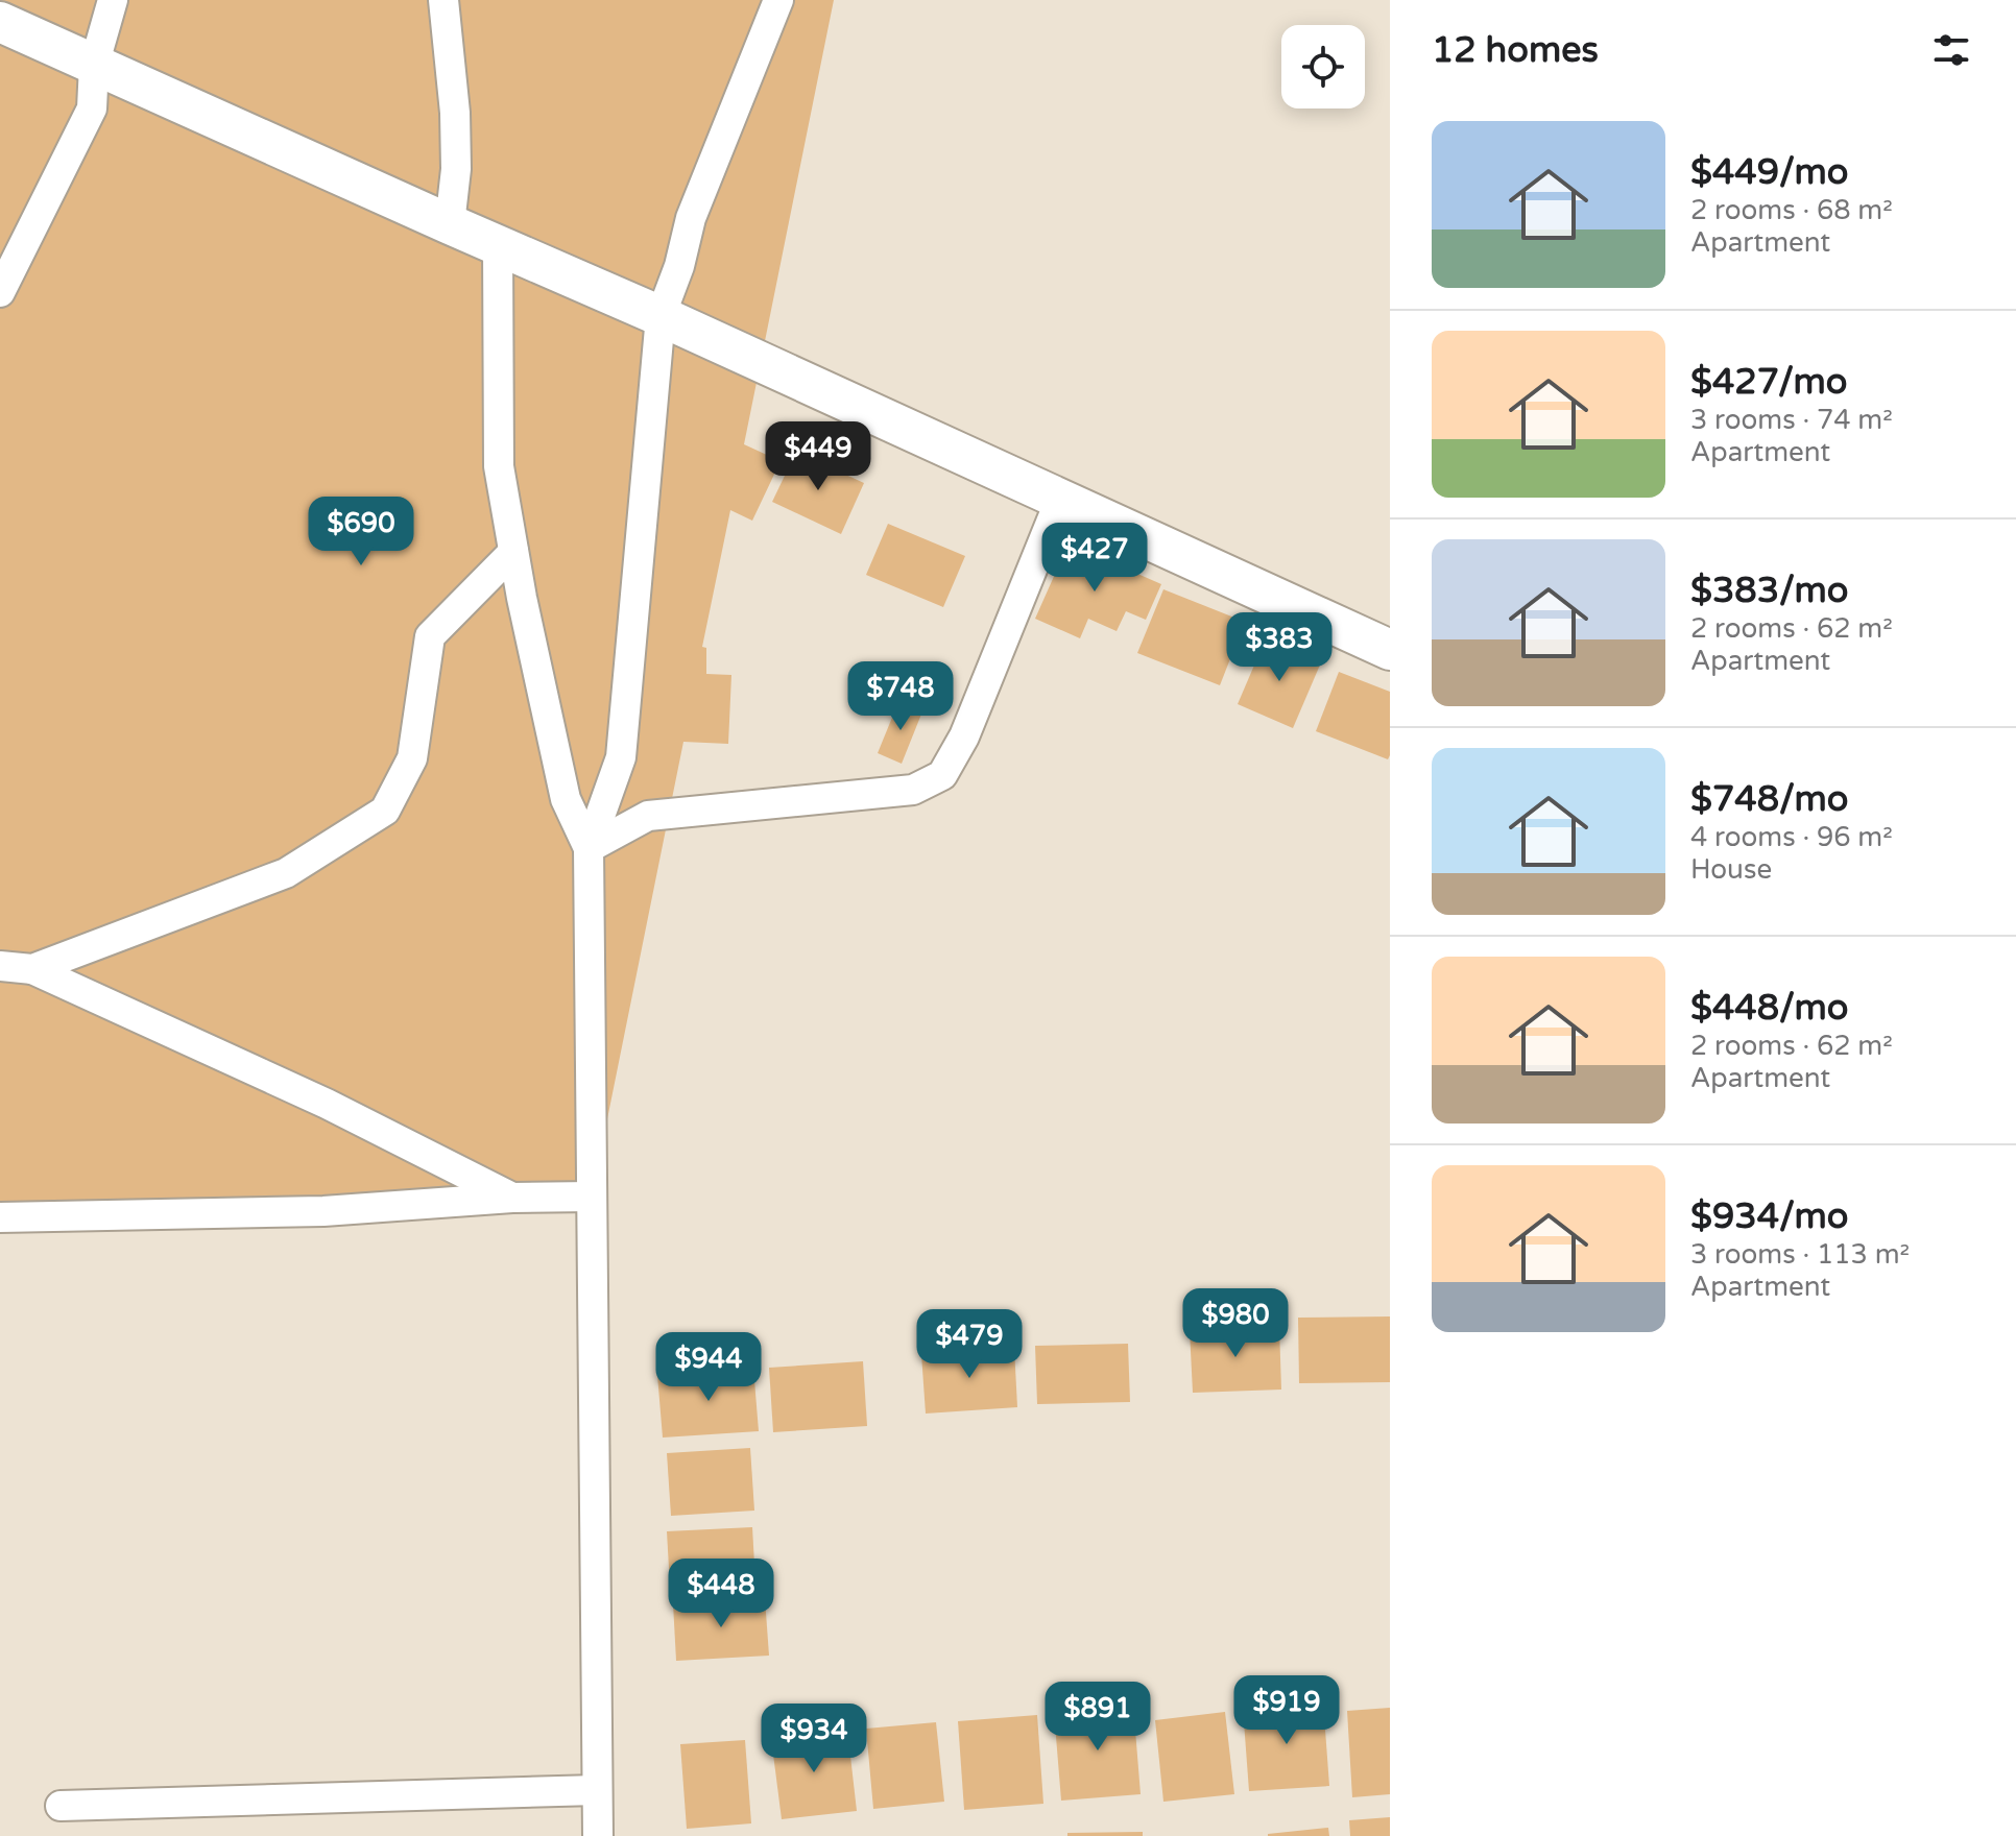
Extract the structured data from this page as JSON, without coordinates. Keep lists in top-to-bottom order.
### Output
{
  "page": {
    "heading": "12 homes",
    "list": [
      {
        "name": "$449/mo",
        "note": "2 rooms · 68 m² · Apartment"
      },
      {
        "name": "$427/mo",
        "note": "3 rooms · 74 m² · Apartment"
      },
      {
        "name": "$383/mo",
        "note": "2 rooms · 62 m² · Apartment"
      },
      {
        "name": "$748/mo",
        "note": "4 rooms · 96 m² · House"
      },
      {
        "name": "$448/mo",
        "note": "2 rooms · 62 m² · Apartment"
      },
      {
        "name": "$934/mo",
        "note": "3 rooms · 113 m² · Apartment"
      }
    ],
    "price": [
      "$449",
      "$690",
      "$427",
      "$383",
      "$748",
      "$980",
      "$479",
      "$944",
      "$448",
      "$919",
      "$891",
      "$934"
    ]
  }
}
